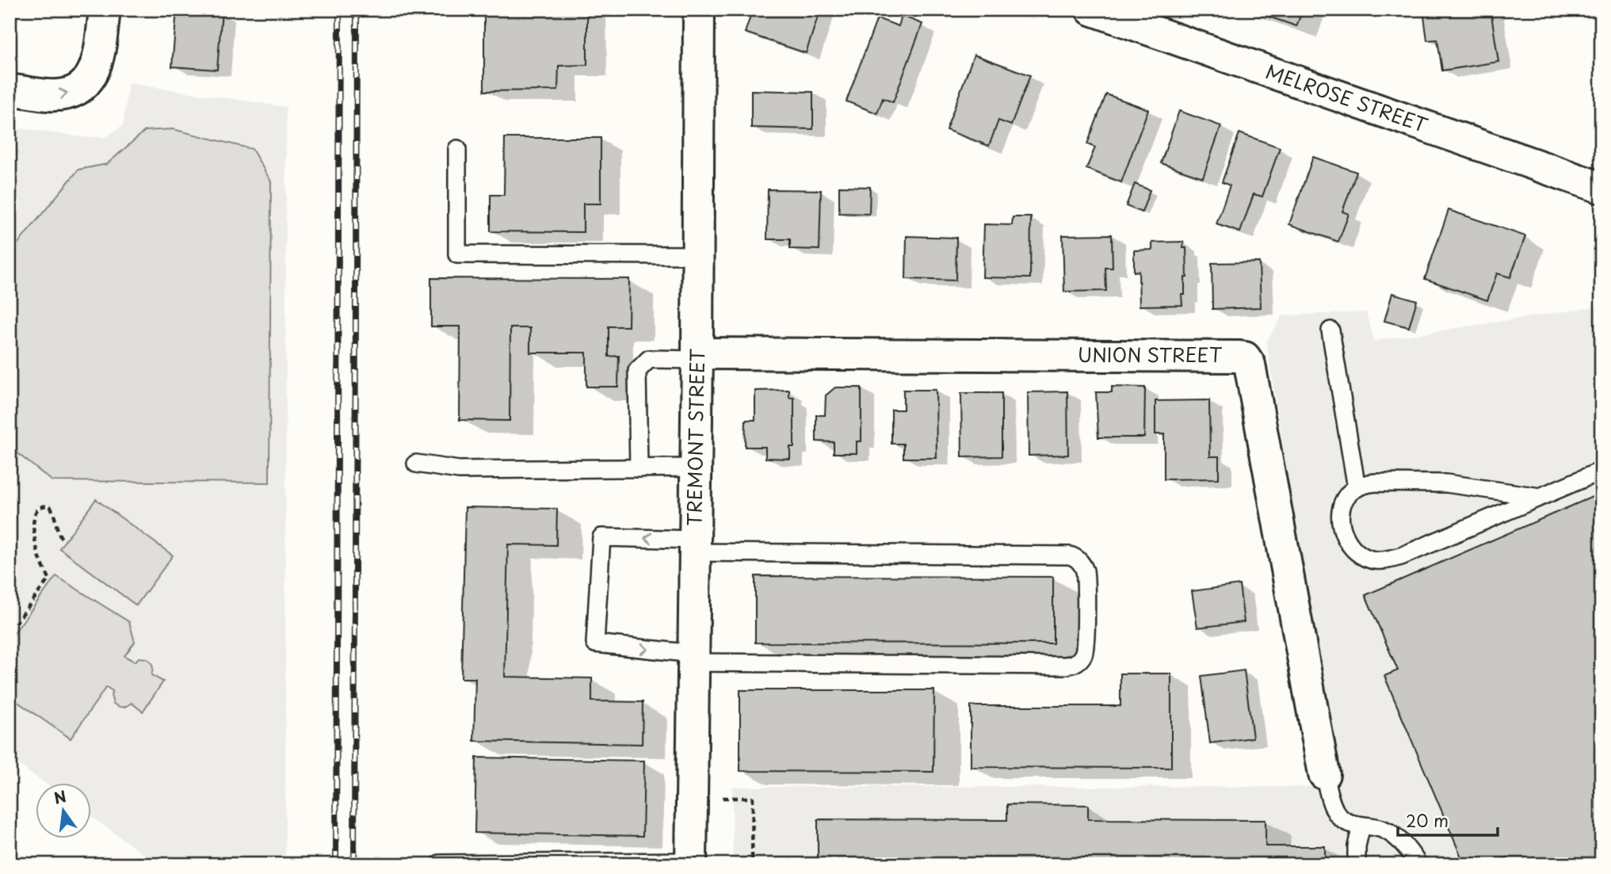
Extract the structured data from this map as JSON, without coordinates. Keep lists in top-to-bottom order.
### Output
{
  "streets": {
    "street": ["MELROSE STREET", "UNION STREET", "TREMONT STREET"]
  },
  "crossings": [
    ["UNION STREET", "TREMONT STREET"]
  ],
  "scale_bar": "20 m",
  "north": "top"
}
